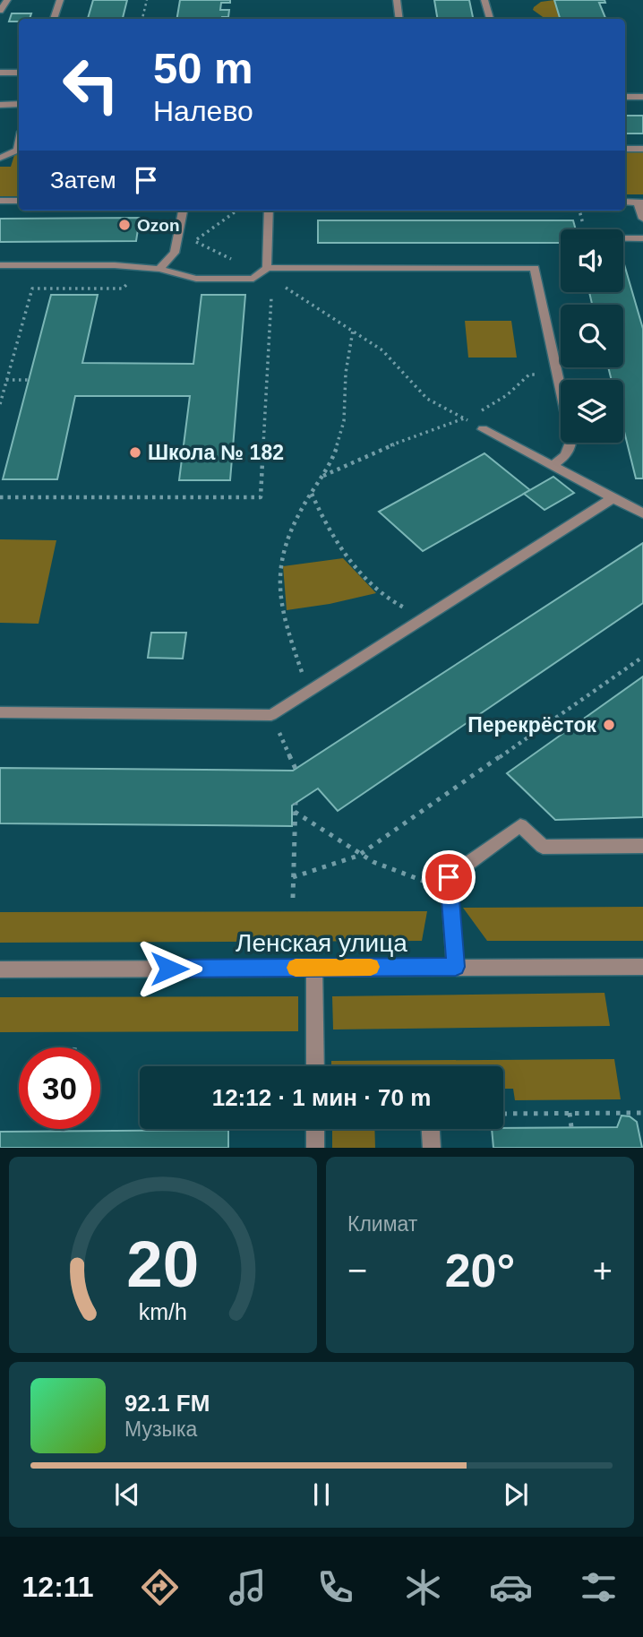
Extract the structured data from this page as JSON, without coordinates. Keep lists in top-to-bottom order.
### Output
{
  "streets": {
    "street": ["Ленская улица"]
  },
  "places": ["Ozon", "Школа № 182", "Перекрёсток"],
  "page": {
    "turn": ["50 m", "Налево"],
    "then": "Затем",
    "limit": "30",
    "trip": "12:12 · 1 мин · 70 m",
    "tile": "Климат",
    "heat": ["−", "20°", "+"],
    "song": ["92.1 FM", "Музыка"],
    "tabs": "12:11",
    "gauge": ["20", "km/h"]
  }
}
